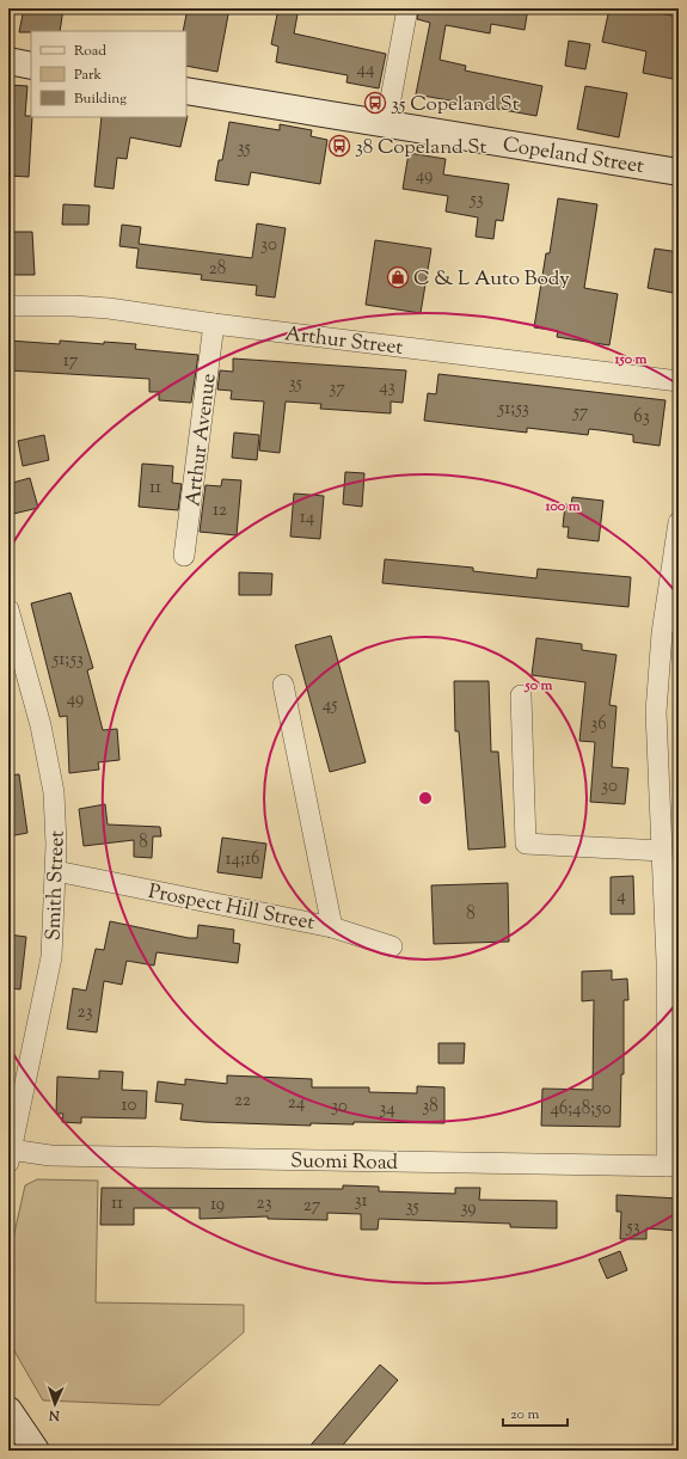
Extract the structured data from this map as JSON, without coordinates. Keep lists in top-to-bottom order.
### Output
{
  "streets": {
    "main road": ["Copeland Street"],
    "street": [
      "Arthur Street",
      "Arthur Avenue",
      "Smith Street",
      "Prospect Hill Street",
      "Suomi Road"
    ]
  },
  "crossings": [
    ["Arthur Street", "Arthur Avenue"],
    ["Smith Street", "Prospect Hill Street"],
    ["Smith Street", "Suomi Road"]
  ],
  "places": {
    "bus stop": ["35 Copeland St", "38 Copeland St"],
    "shop": ["C & L Auto Body"]
  },
  "house_numbers": [
    "44",
    "35",
    "49",
    "53",
    "30",
    "28",
    "17",
    "35",
    "43",
    "37",
    "51;53",
    "57",
    "63",
    "11",
    "12",
    "14",
    "51;53",
    "49",
    "45",
    "36",
    "30",
    "8",
    "14;16",
    "4",
    "8",
    "23",
    "22",
    "24",
    "10",
    "30",
    "38",
    "34",
    "46;48;50",
    "31",
    "11",
    "23",
    "19",
    "27",
    "35",
    "39",
    "53"
  ],
  "legend": ["Road", "Park", "Building"],
  "scale_bar": "20 m",
  "north": "bottom",
  "rings": ["150 m", "100 m", "50 m"]
}
